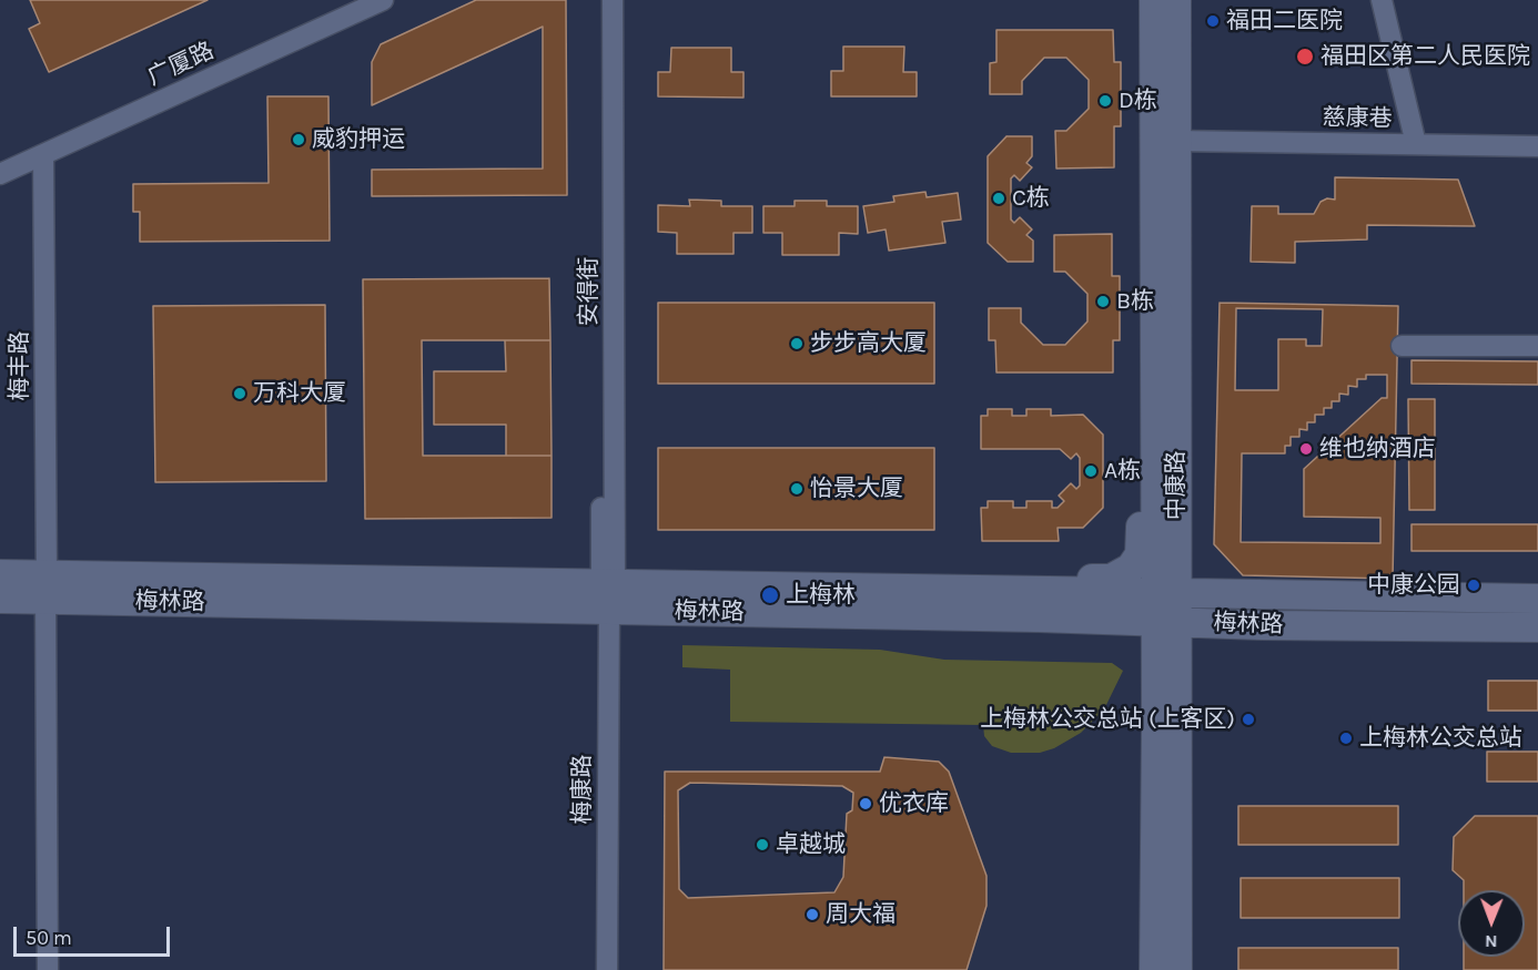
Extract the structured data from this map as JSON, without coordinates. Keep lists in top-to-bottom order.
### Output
{
  "streets": {
    "main road": ["中康路", "梅林路"],
    "street": [
      "广厦路",
      "慈康巷",
      "安得街",
      "梅丰路",
      "梅康路"
    ]
  },
  "crossings": [
    ["广厦路", "梅丰路"],
    ["慈康巷", "中康路"],
    ["安得街", "梅林路"],
    ["安得街", "梅康路"],
    ["梅丰路", "梅林路"],
    ["中康路", "梅林路"],
    ["梅林路", "梅康路"]
  ],
  "places": [
    "福田二医院",
    "福田区第二人民医院",
    "D栋",
    "威豹押运",
    "C栋",
    "B栋",
    "步步高大厦",
    "万科大厦",
    "维也纳酒店",
    "A栋",
    "怡景大厦",
    "中康公园",
    "上梅林",
    "上梅林公交总站 (上客区)",
    "上梅林公交总站",
    "优衣库",
    "卓越城",
    "周大福"
  ],
  "scale_bar": "50 m",
  "north": "bottom"
}
